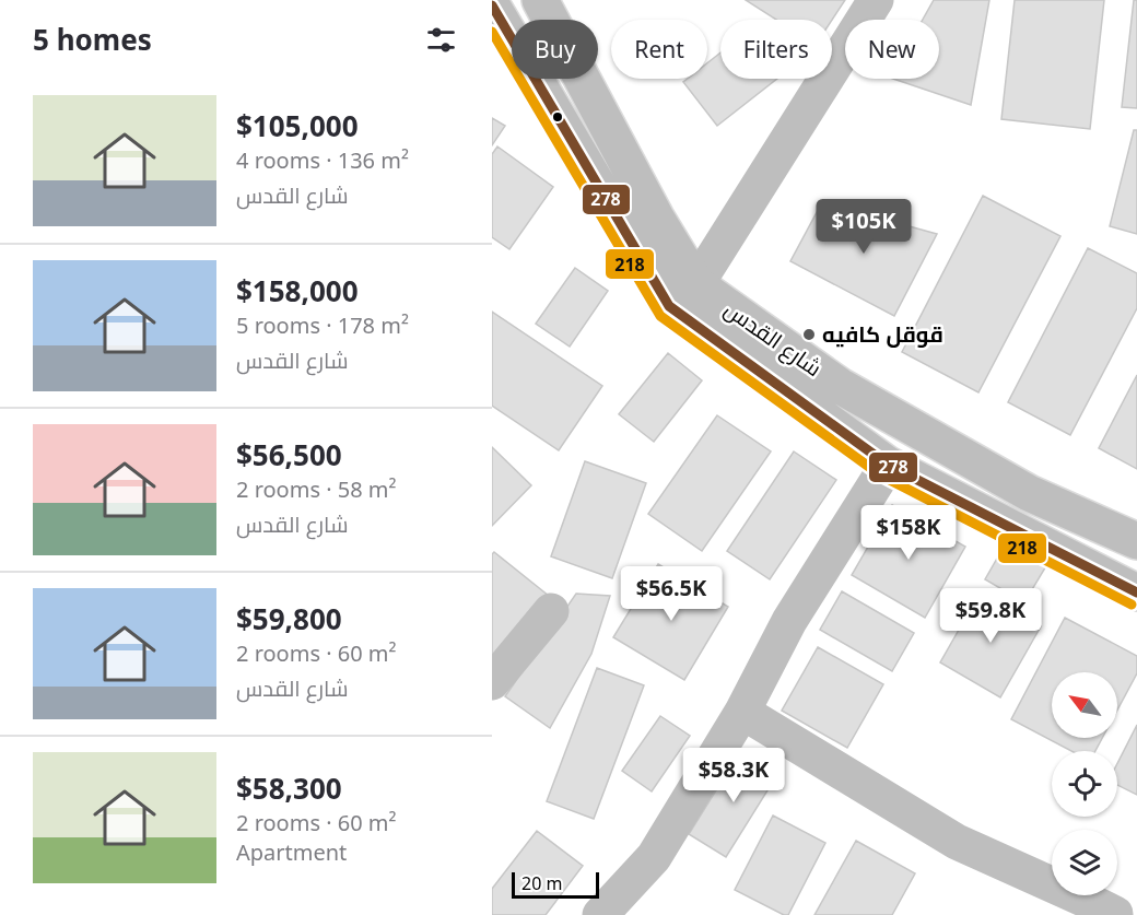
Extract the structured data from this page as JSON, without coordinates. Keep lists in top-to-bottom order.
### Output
{
  "streets": {
    "main road": ["شارع القدس"]
  },
  "places": ["قوقل كافيه"],
  "lines": ["transit line 278", "transit line 218"],
  "scale_bar": "20 m",
  "north": "top left",
  "page": {
    "heading": "5 homes",
    "chip": [
      "Buy",
      "Rent",
      "Filters",
      "New"
    ],
    "list": [
      {
        "name": "$105,000",
        "note": "4 rooms · 136 m² · شارع القدس"
      },
      {
        "name": "$158,000",
        "note": "5 rooms · 178 m² · شارع القدس"
      },
      {
        "name": "$56,500",
        "note": "2 rooms · 58 m² · شارع القدس"
      },
      {
        "name": "$59,800",
        "note": "2 rooms · 60 m² · شارع القدس"
      },
      {
        "name": "$58,300",
        "note": "2 rooms · 60 m² · Apartment"
      }
    ],
    "price": [
      "$105K",
      "$158K",
      "$56.5K",
      "$59.8K",
      "$58.3K"
    ],
    "scale": "20 m"
  }
}
